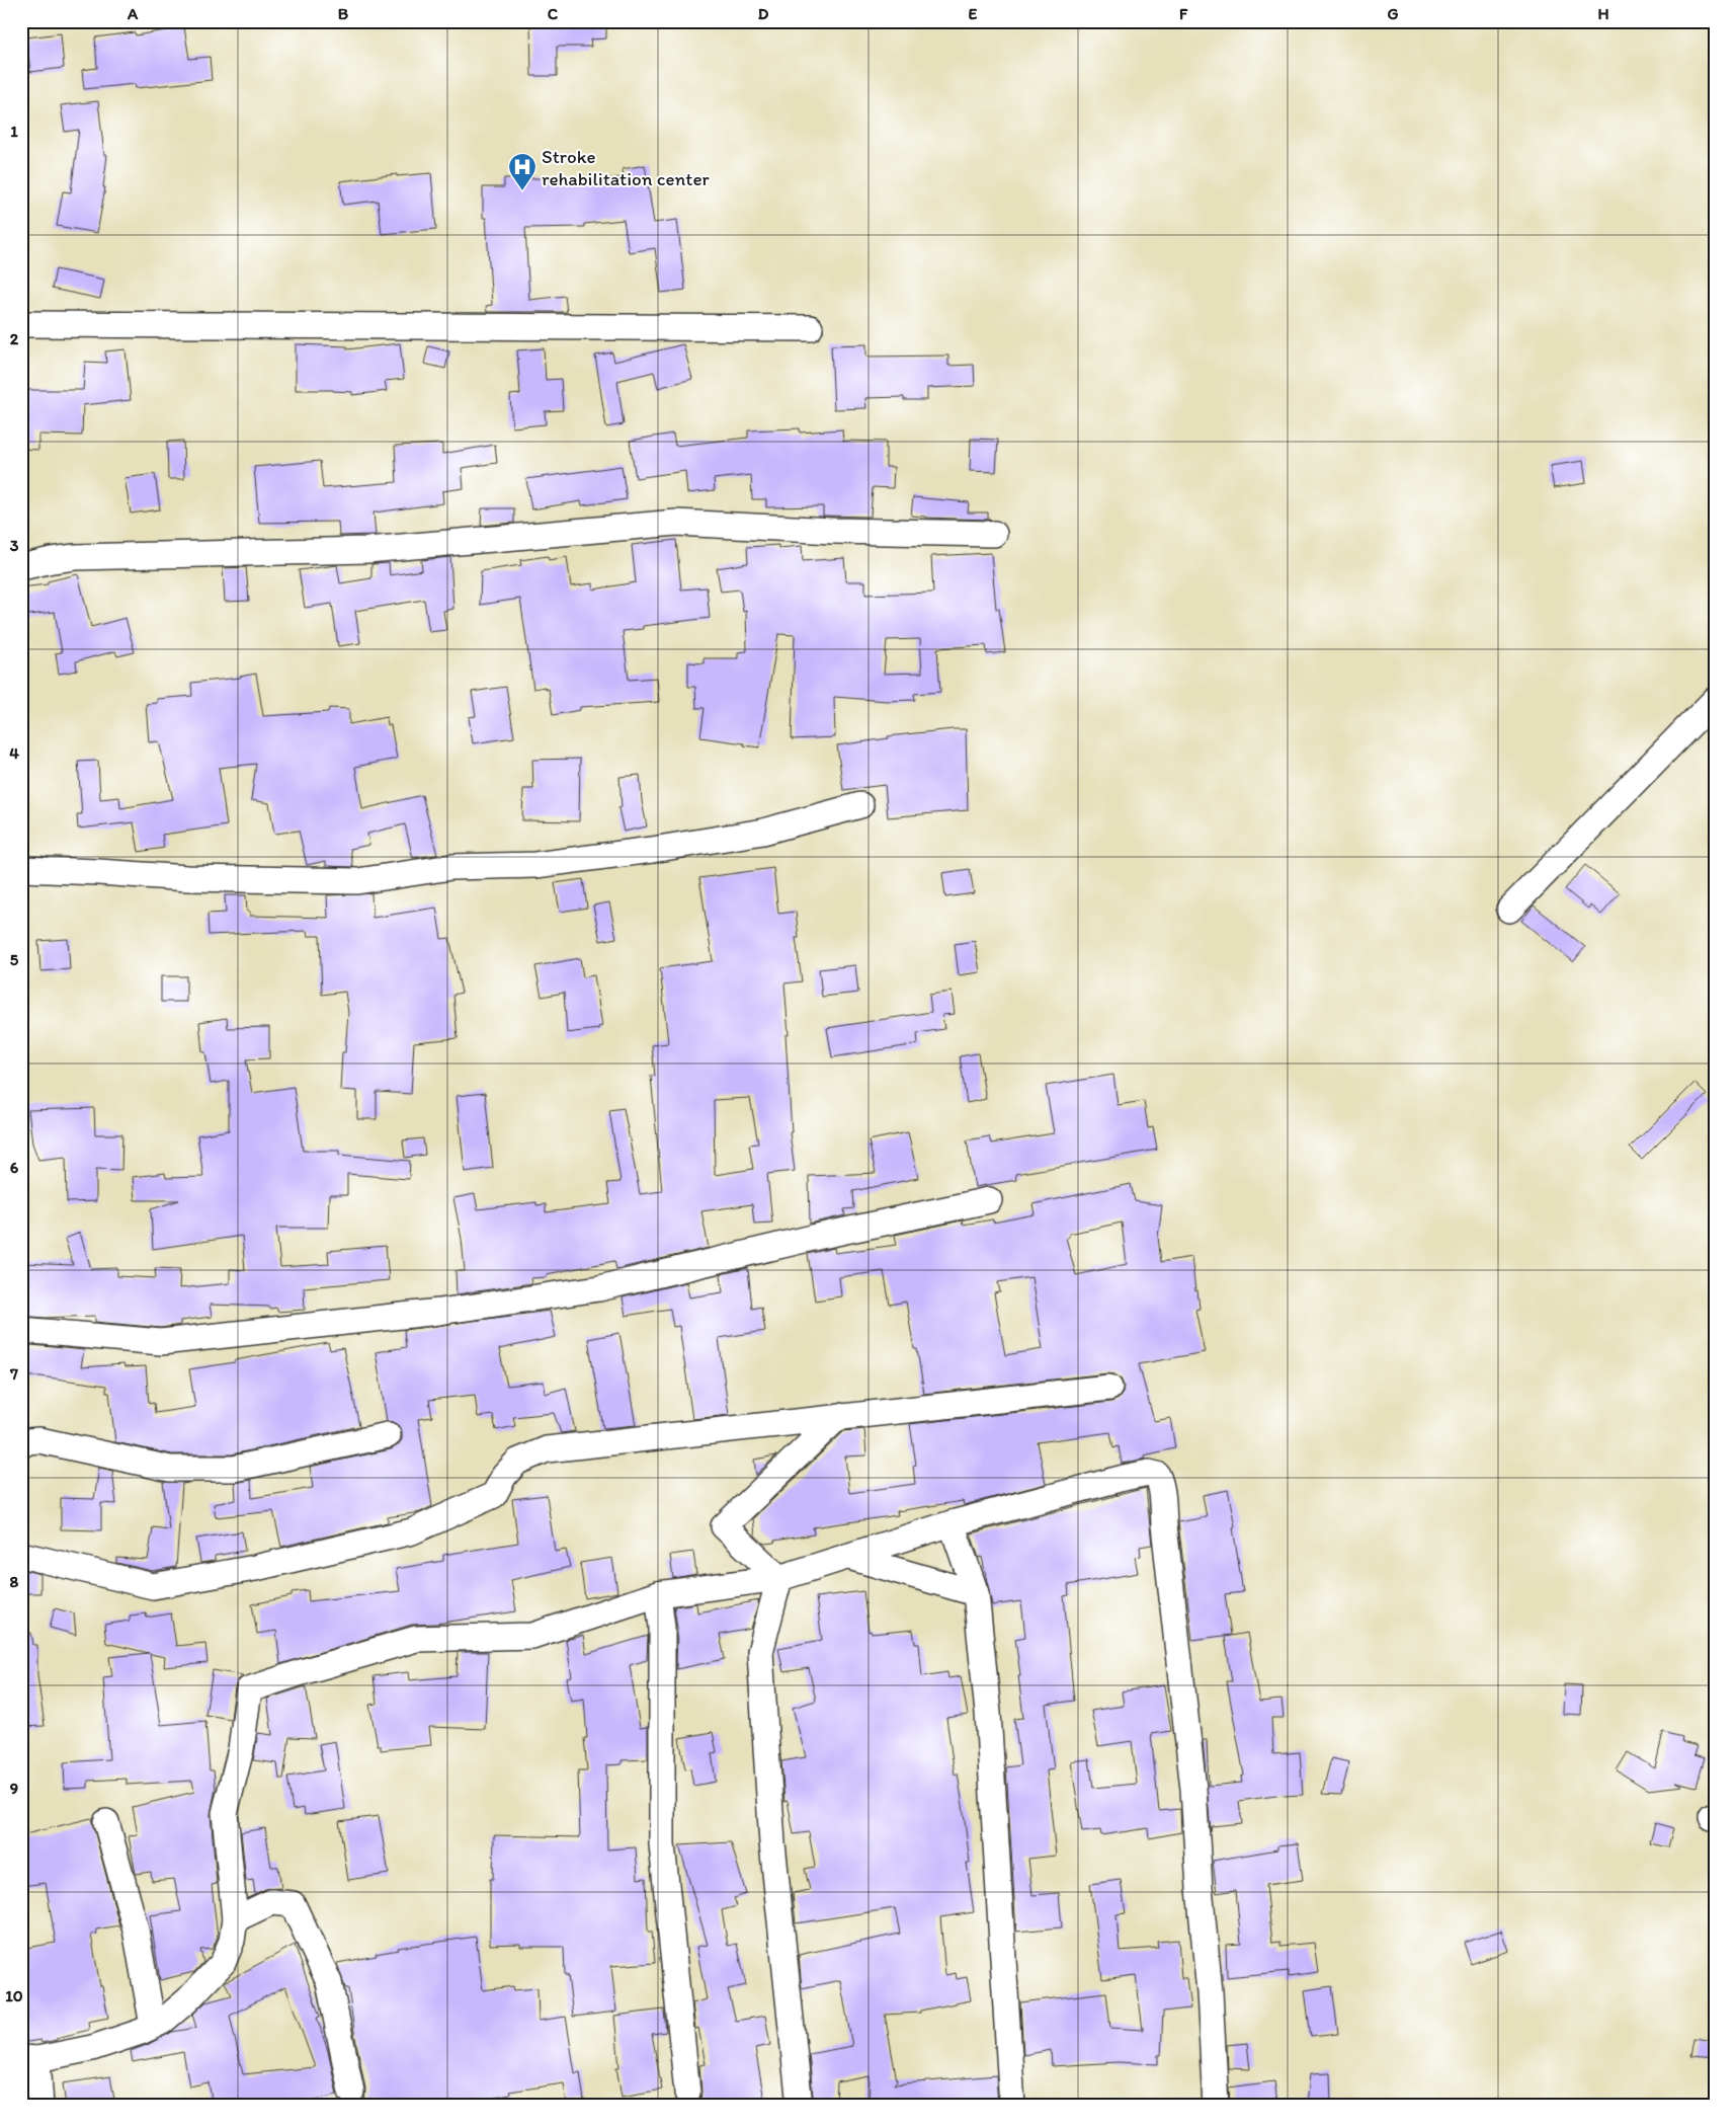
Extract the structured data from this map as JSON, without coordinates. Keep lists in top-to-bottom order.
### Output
{
  "places": {
    "hospital": ["Stroke rehabilitation center"]
  },
  "grid": {
    "columns": [
      "A",
      "B",
      "C",
      "D",
      "E",
      "F",
      "G",
      "H"
    ],
    "rows": [
      "1",
      "2",
      "3",
      "4",
      "5",
      "6",
      "7",
      "8",
      "9",
      "10"
    ]
  }
}
